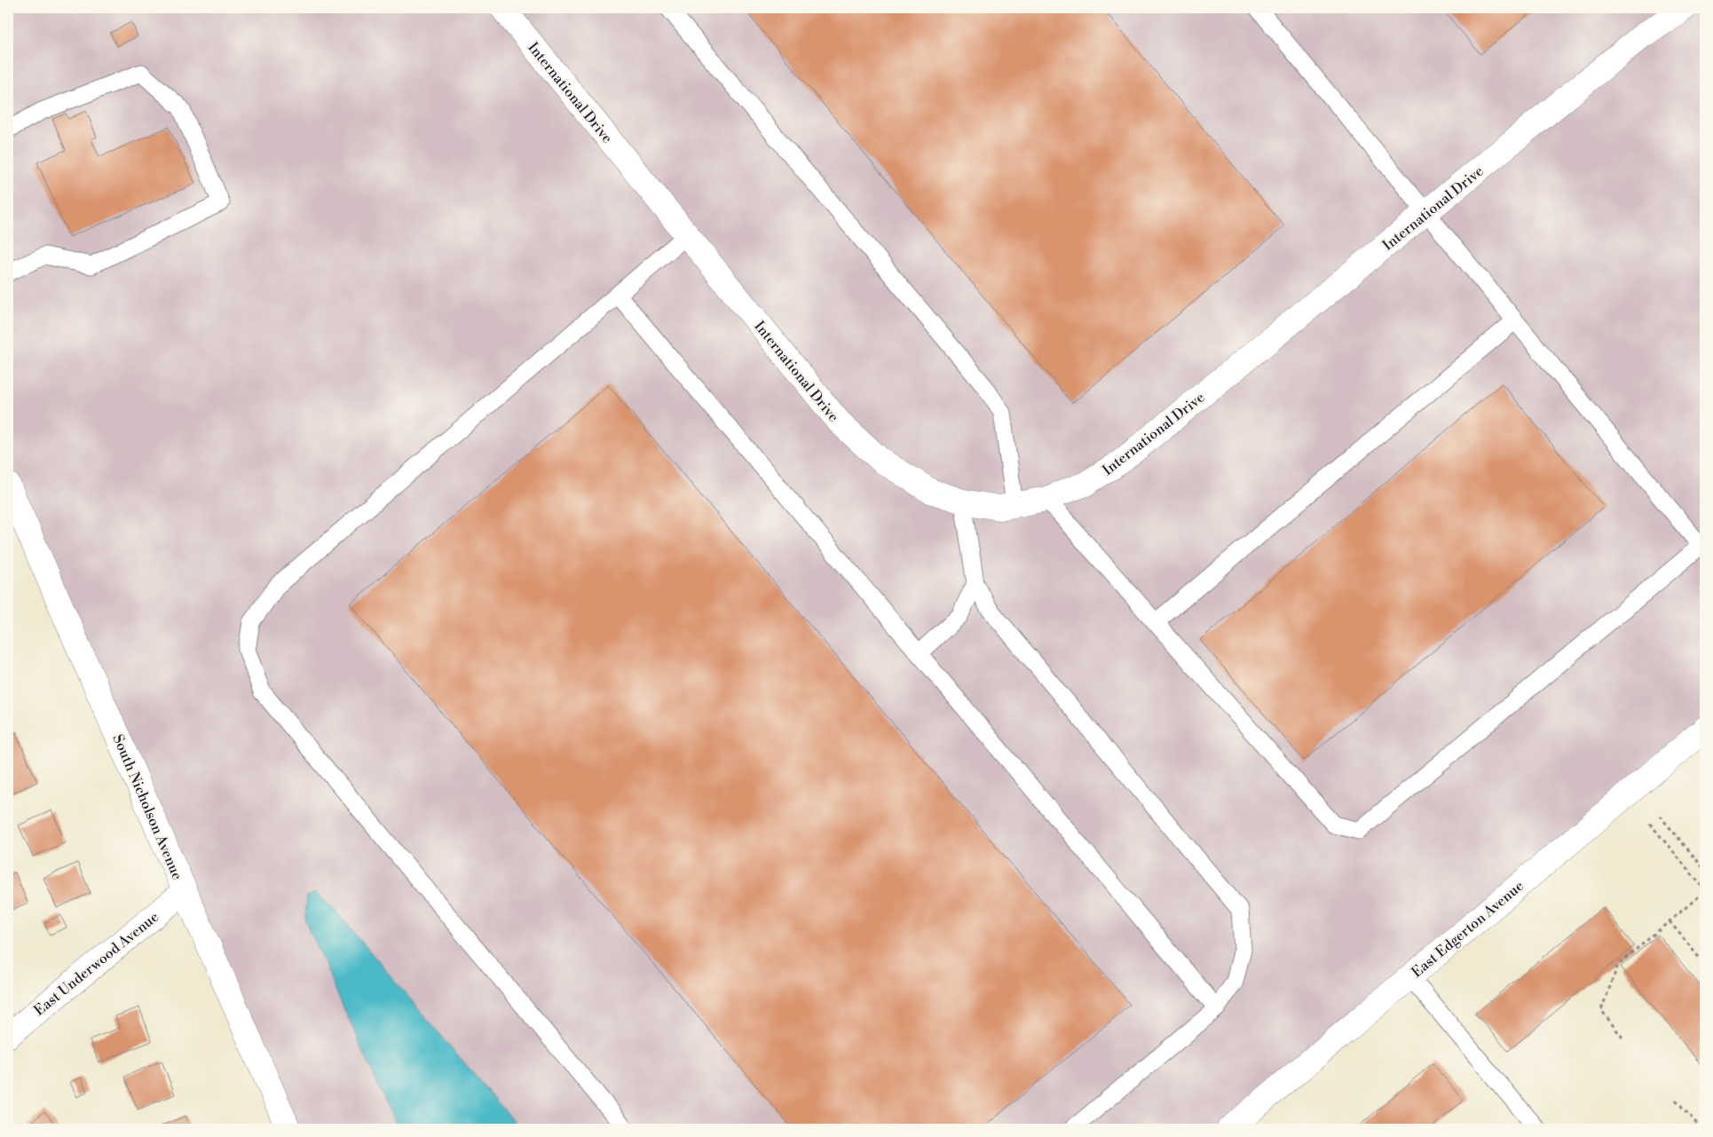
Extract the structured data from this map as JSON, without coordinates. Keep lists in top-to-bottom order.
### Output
{
  "streets": {
    "street": [
      "International Drive",
      "South Nicholson Avenue",
      "East Edgerton Avenue",
      "East Underwood Avenue"
    ]
  },
  "crossings": [
    ["South Nicholson Avenue", "East Underwood Avenue"]
  ]
}
